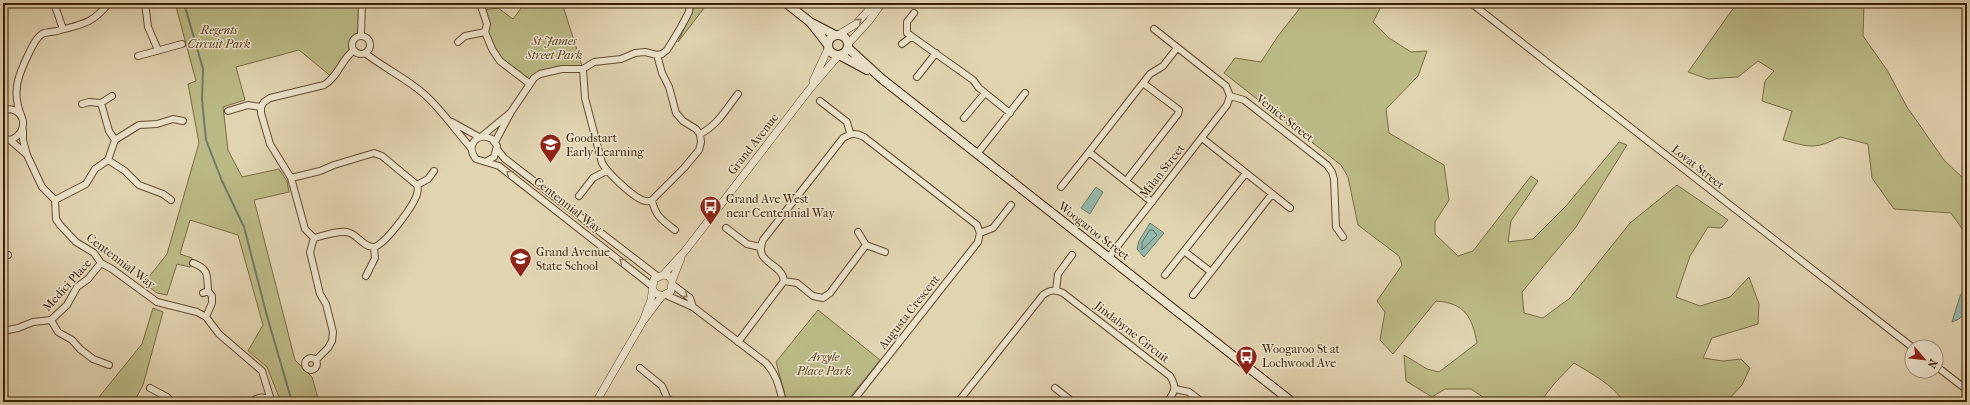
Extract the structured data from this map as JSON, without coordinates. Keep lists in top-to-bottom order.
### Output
{
  "streets": {
    "main road": ["Woogaroo Street"],
    "street": [
      "Venice Street",
      "Grand Avenue",
      "Lovat Street",
      "Milan Street",
      "Centennial Way",
      "Medici Place",
      "Augusta Crescent",
      "Jindabyne Circuit"
    ]
  },
  "crossings": [
    ["Venice Street", "Milan Street"],
    ["Grand Avenue", "Centennial Way"],
    ["Grand Avenue", "Woogaroo Street"],
    ["Milan Street", "Woogaroo Street"],
    ["Centennial Way", "Medici Place"]
  ],
  "parks": ["Regents Circuit Park", "St James Street Park", "Argyle Place Park"],
  "places": {
    "school or university": ["Goodstart Early Learning", "Grand Avenue State School"],
    "bus stop": ["Grand Ave West near Centennial Way", "Woogaroo St at Lochwood Ave"]
  },
  "north": "bottom right"
}
